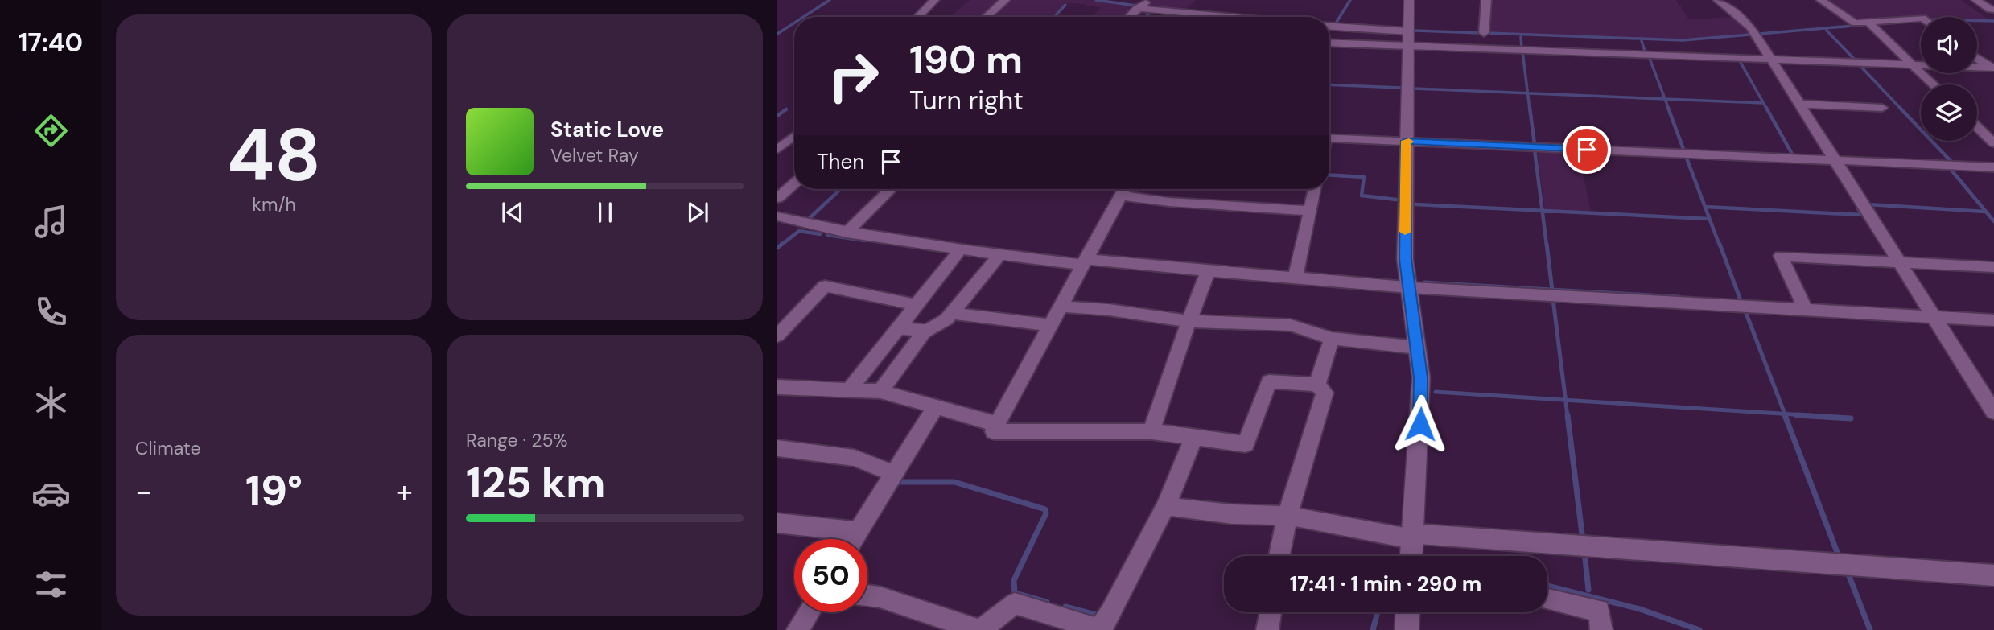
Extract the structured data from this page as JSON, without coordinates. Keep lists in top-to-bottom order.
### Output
{
  "page": {
    "tabs": "17:40",
    "tile": [
      ["48", "km/h"],
      "Climate",
      ["Range · 25%", "125 km"]
    ],
    "turn": ["190 m", "Turn right"],
    "song": ["Static Love", "Velvet Ray"],
    "then": "Then",
    "heat": ["−", "19°", "+"],
    "limit": "50",
    "trip": "17:41 · 1 min · 290 m"
  }
}
